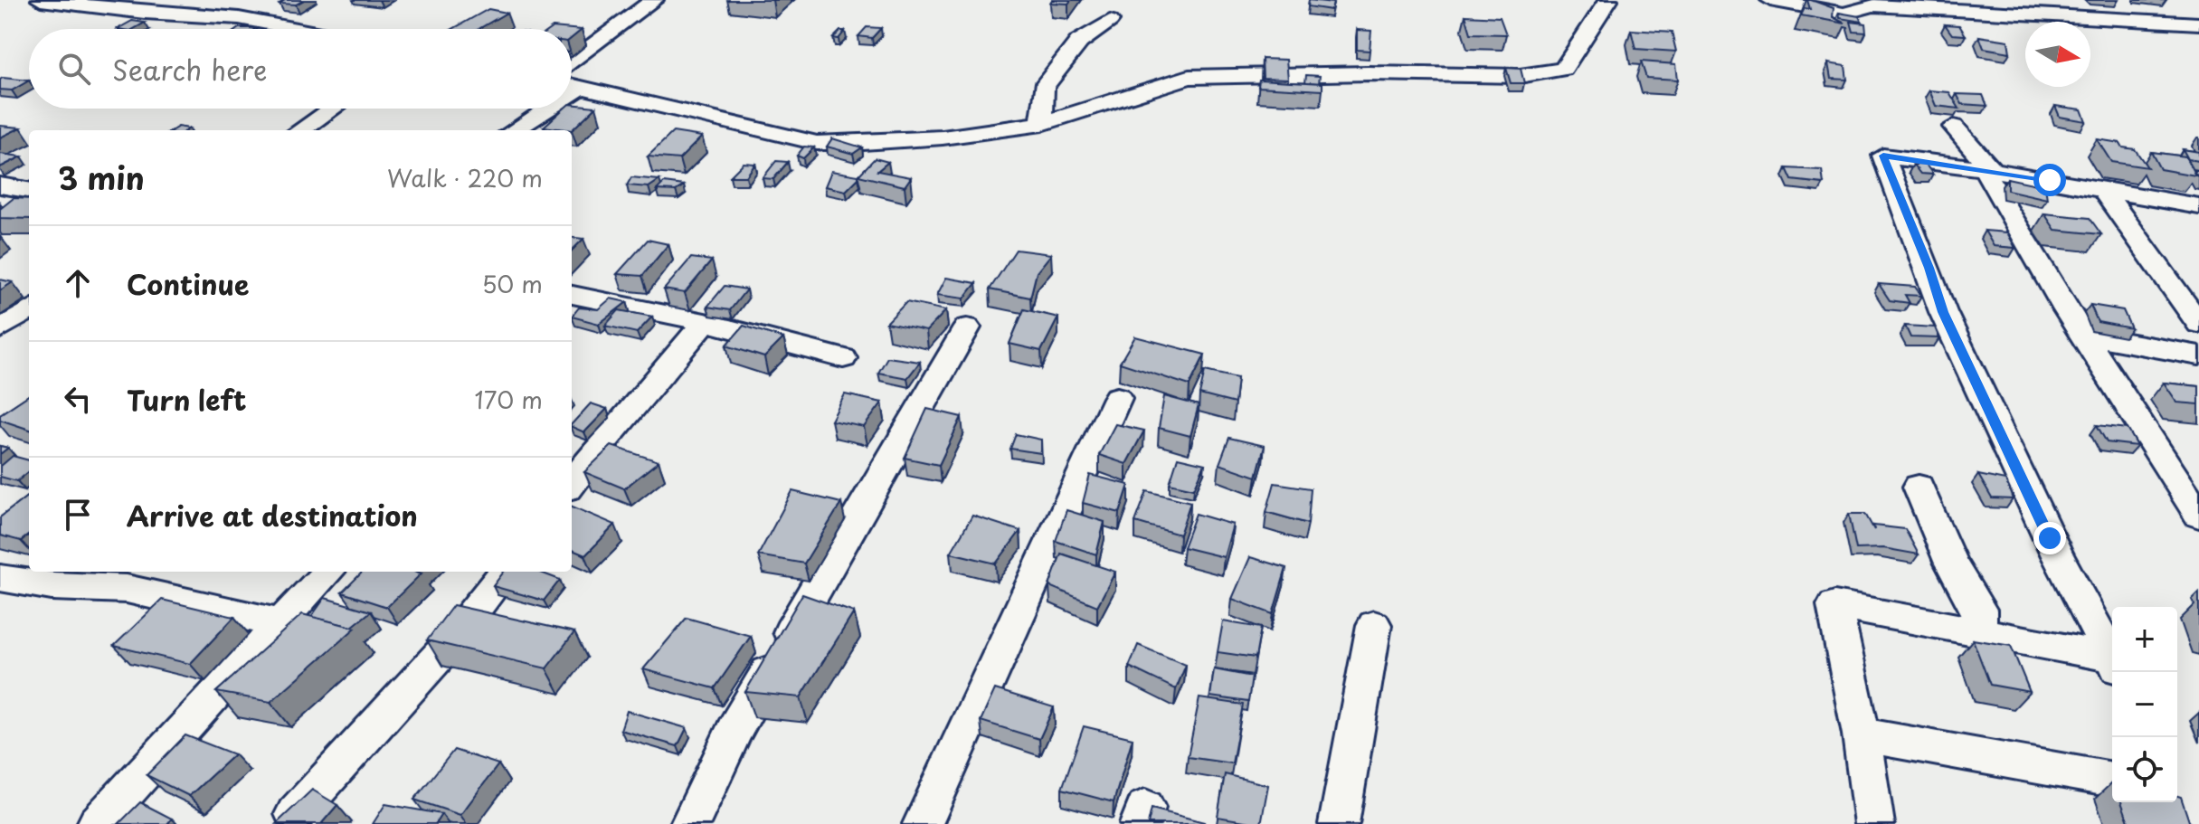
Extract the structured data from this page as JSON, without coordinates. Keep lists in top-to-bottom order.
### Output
{
  "north": "right",
  "page": {
    "search": "Search here",
    "heading": ["3 min", "Walk · 220 m"],
    "list": [
      ["Continue", "50 m"],
      ["Turn left", "170 m"],
      "Arrive at destination"
    ],
    "map_buttons": ["+", "−"]
  }
}
